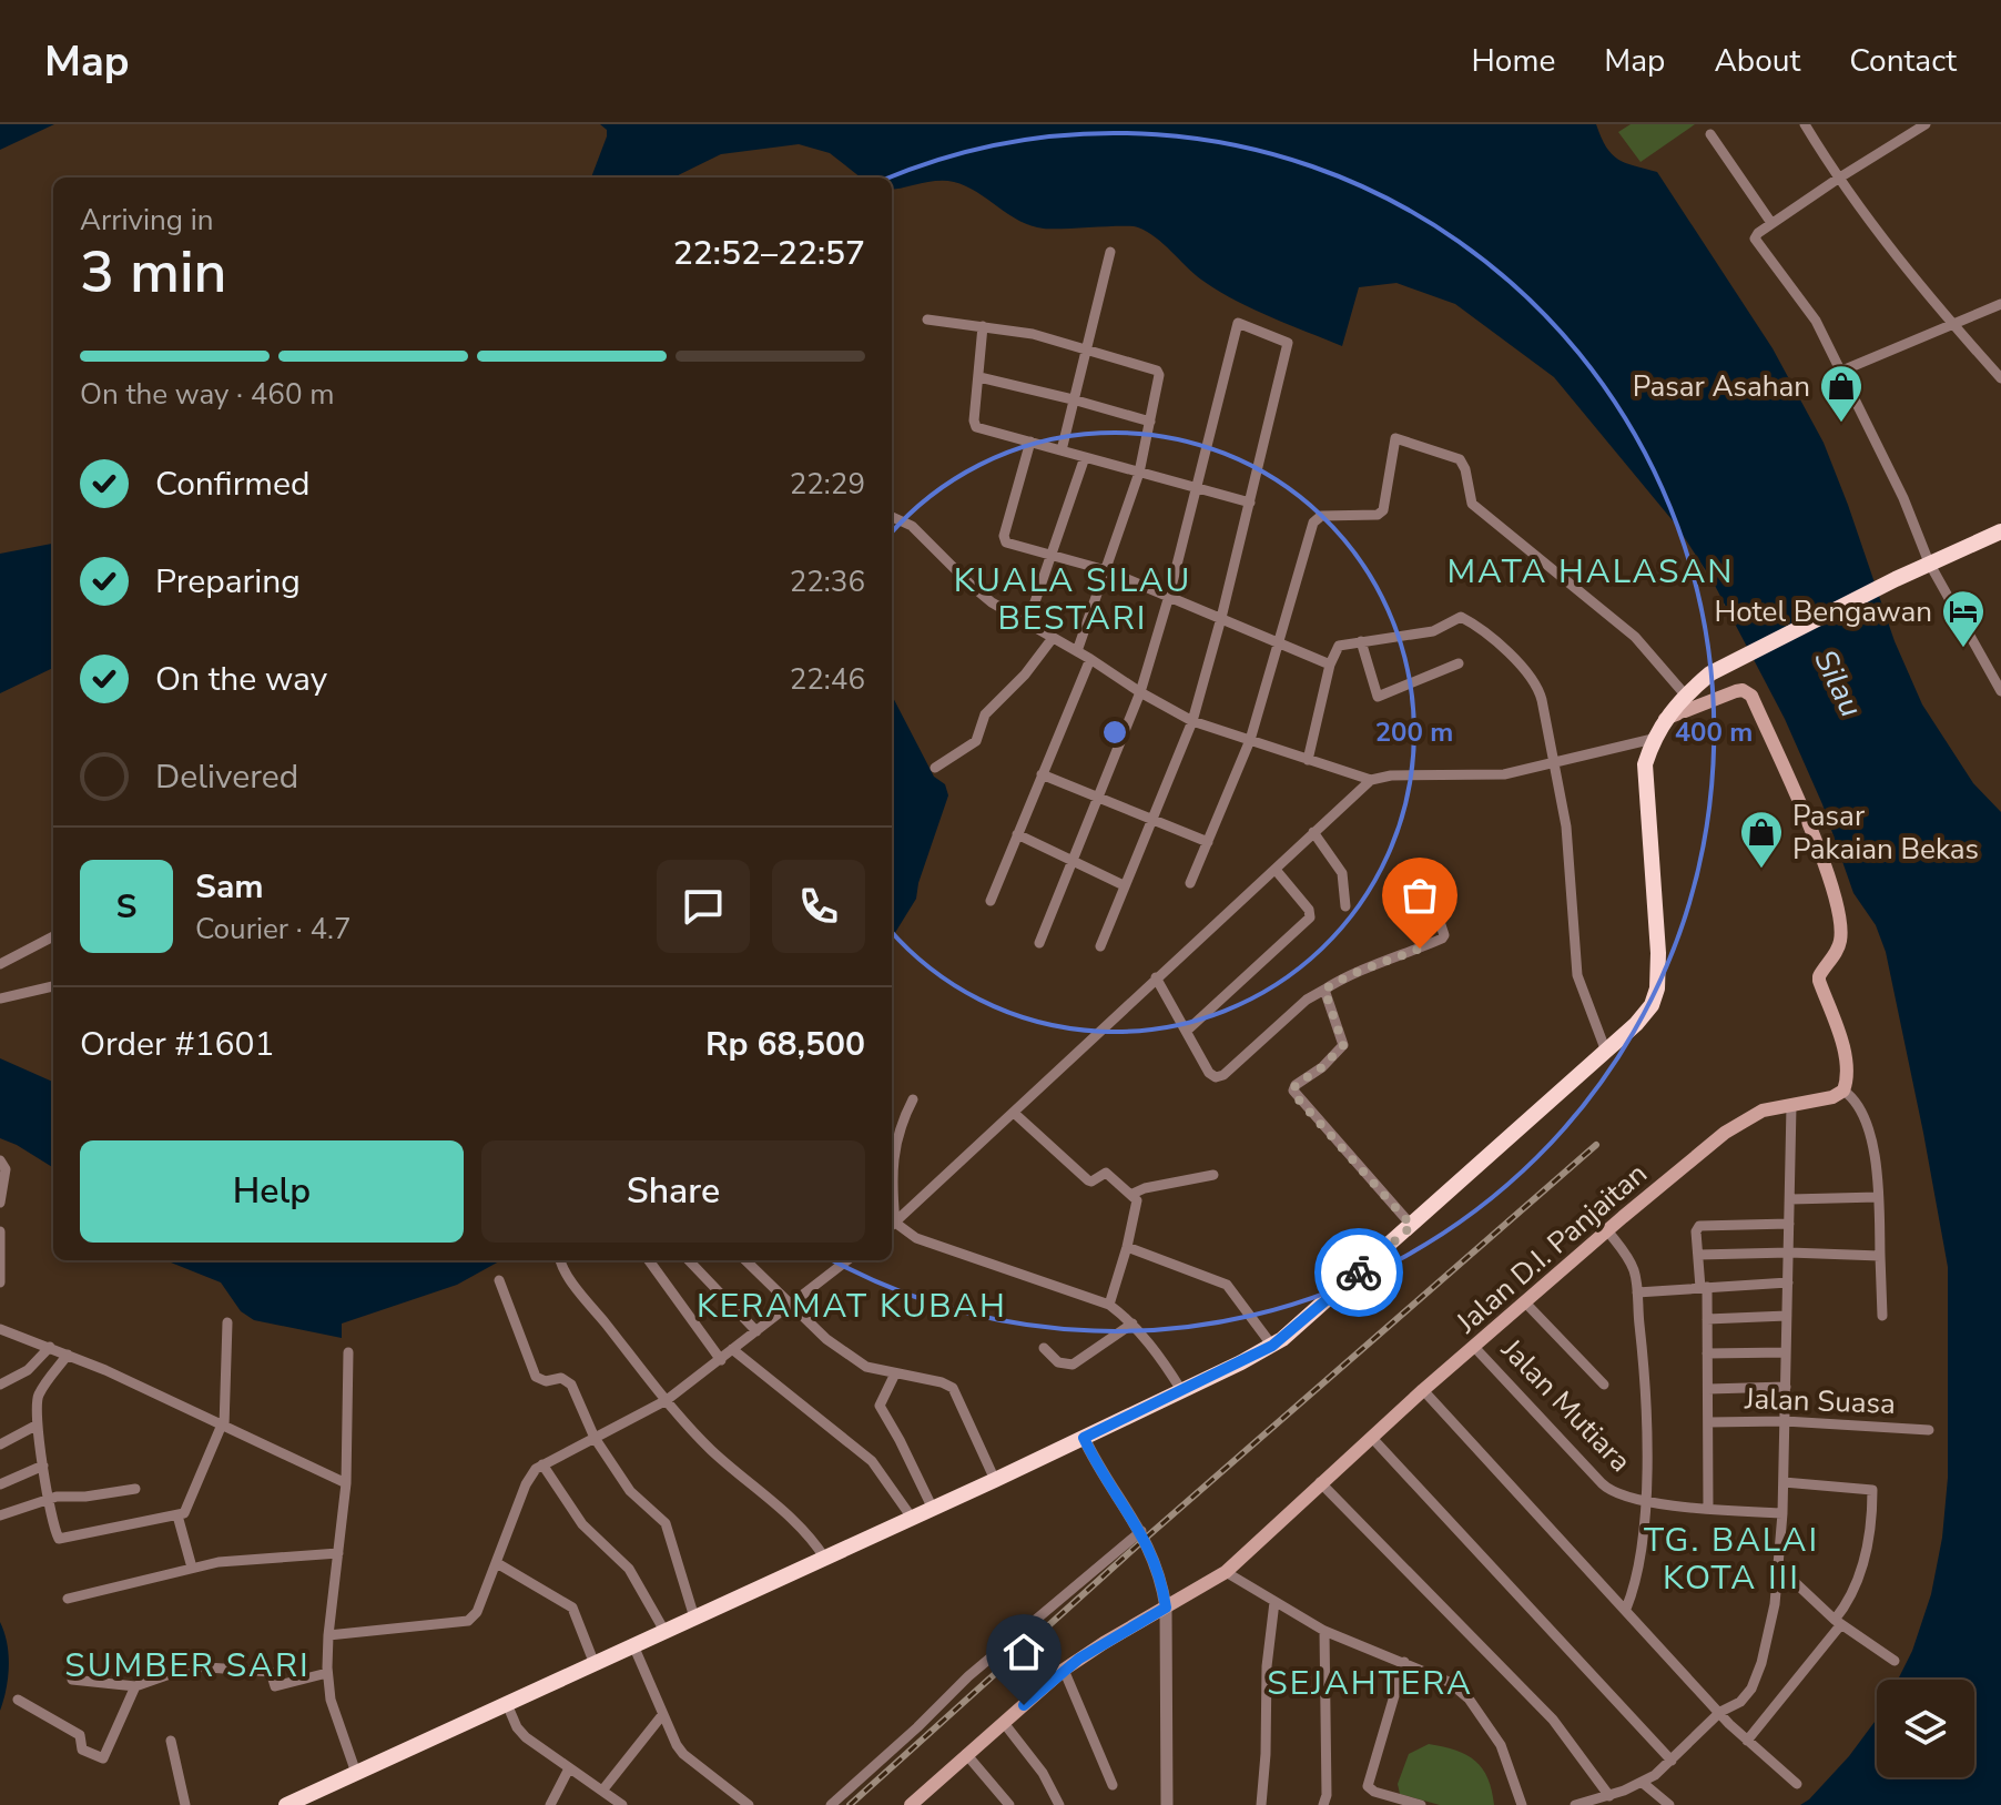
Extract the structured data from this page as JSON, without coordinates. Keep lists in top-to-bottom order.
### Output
{
  "streets": {
    "main road": ["Jalan D.I. Panjaitan"],
    "street": ["Jalan Suasa", "Jalan Mutiara"]
  },
  "crossings": [
    ["Jalan D.I. Panjaitan", "Jalan Mutiara"]
  ],
  "districts": [
    "MATA HALASAN",
    "KUALA SILAU BESTARI",
    "KERAMAT KUBAH",
    "TG. BALAI KOTA III",
    "SUMBER SARI",
    "SEJAHTERA"
  ],
  "water": ["Silau"],
  "places": {
    "shop": ["Pasar Asahan", "Pasar Pakaian Bekas"],
    "hotel": ["Hotel Bengawan"]
  },
  "page": {
    "header": "Map",
    "nav": [
      "Home",
      "Map",
      "About",
      "Contact"
    ],
    "heading": ["3 min", "Arriving in", "22:52–22:57"],
    "panel": [
      "Sam",
      "Courier · 4.7",
      "Order #1601",
      "Rp 68,500"
    ],
    "bar": "On the way · 460 m",
    "list": [
      ["Confirmed", "22:29"],
      ["Preparing", "22:36"],
      ["On the way", "22:46"],
      "Delivered"
    ],
    "round": "S",
    "buttons": ["Help", "Share"]
  },
  "rings": ["200 m", "400 m"]
}
